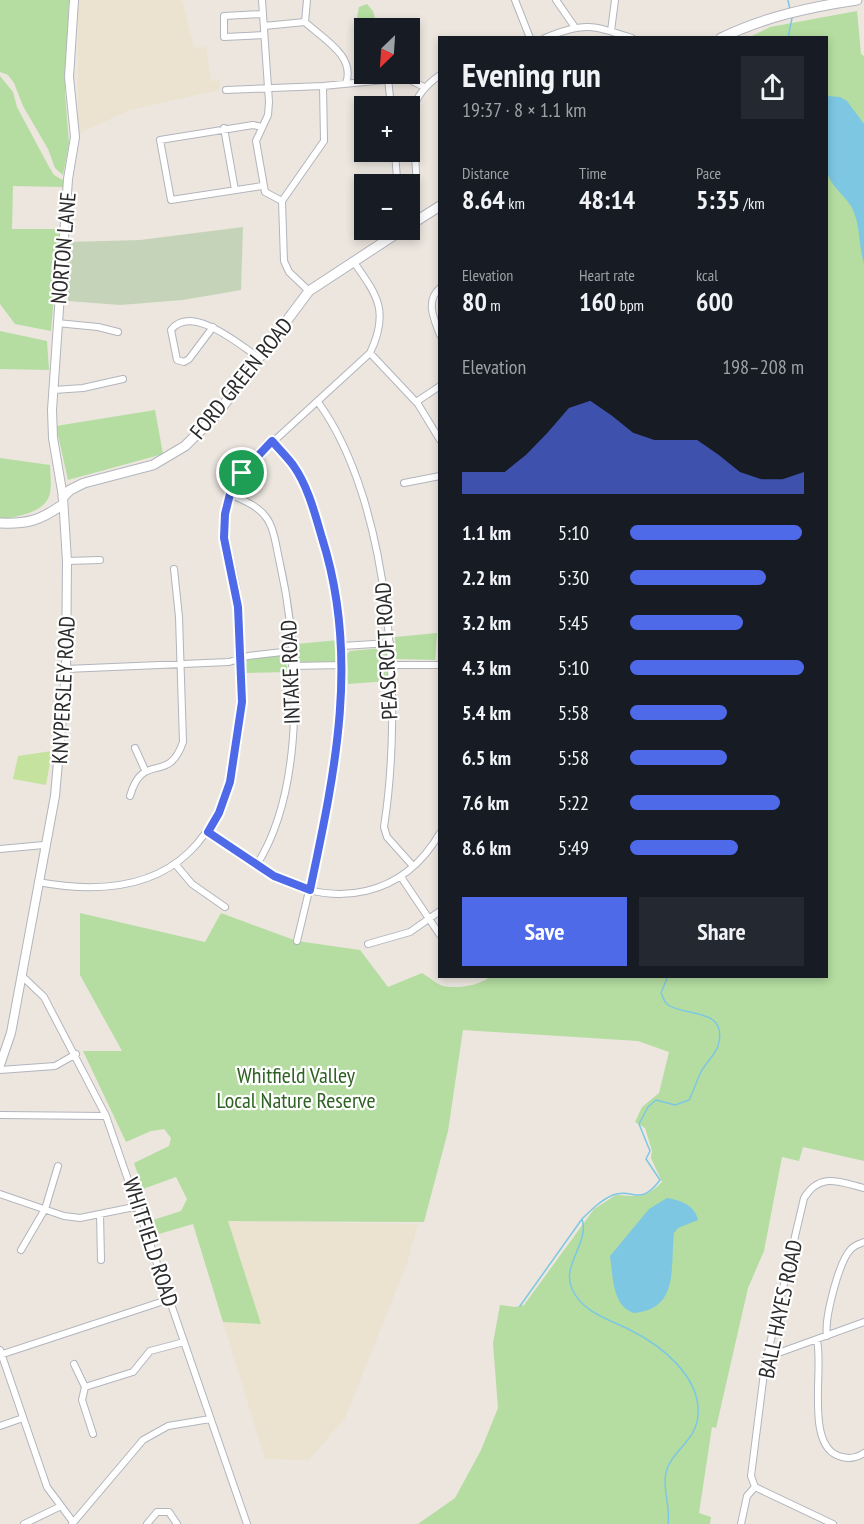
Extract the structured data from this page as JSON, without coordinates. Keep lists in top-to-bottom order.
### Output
{
  "streets": {
    "main road": ["FORD GREEN ROAD"],
    "street": [
      "NORTON LANE",
      "PEASCROFT ROAD",
      "INTAKE ROAD",
      "KNYPERSLEY ROAD",
      "WHITFIELD ROAD",
      "BALL HAYES ROAD"
    ]
  },
  "crossings": [
    ["NORTON LANE", "FORD GREEN ROAD"],
    ["NORTON LANE", "KNYPERSLEY ROAD"],
    ["FORD GREEN ROAD", "KNYPERSLEY ROAD"],
    ["KNYPERSLEY ROAD", "WHITFIELD ROAD"]
  ],
  "parks": ["Whitfield Valley Local Nature Reserve"],
  "north": "bottom left",
  "page": {
    "map_buttons": ["+", "−"],
    "heading": ["Evening run", "19:37 · 8 × 1.1 km"],
    "stats": [
      ["Distance", "8.64 km"],
      ["Time", "48:14"],
      ["Pace", "5:35 /km"],
      ["Elevation", "80 m"],
      ["Heart rate", "160 bpm"],
      ["kcal", "600"]
    ],
    "chart": ["Elevation", "198–208 m"],
    "list": [
      {
        "name": "1.1 km",
        "note": "5:10"
      },
      {
        "name": "2.2 km",
        "note": "5:30"
      },
      {
        "name": "3.2 km",
        "note": "5:45"
      },
      {
        "name": "4.3 km",
        "note": "5:10"
      },
      {
        "name": "5.4 km",
        "note": "5:58"
      },
      {
        "name": "6.5 km",
        "note": "5:58"
      },
      {
        "name": "7.6 km",
        "note": "5:22"
      },
      {
        "name": "8.6 km",
        "note": "5:49"
      }
    ],
    "buttons": ["Save", "Share"]
  }
}
